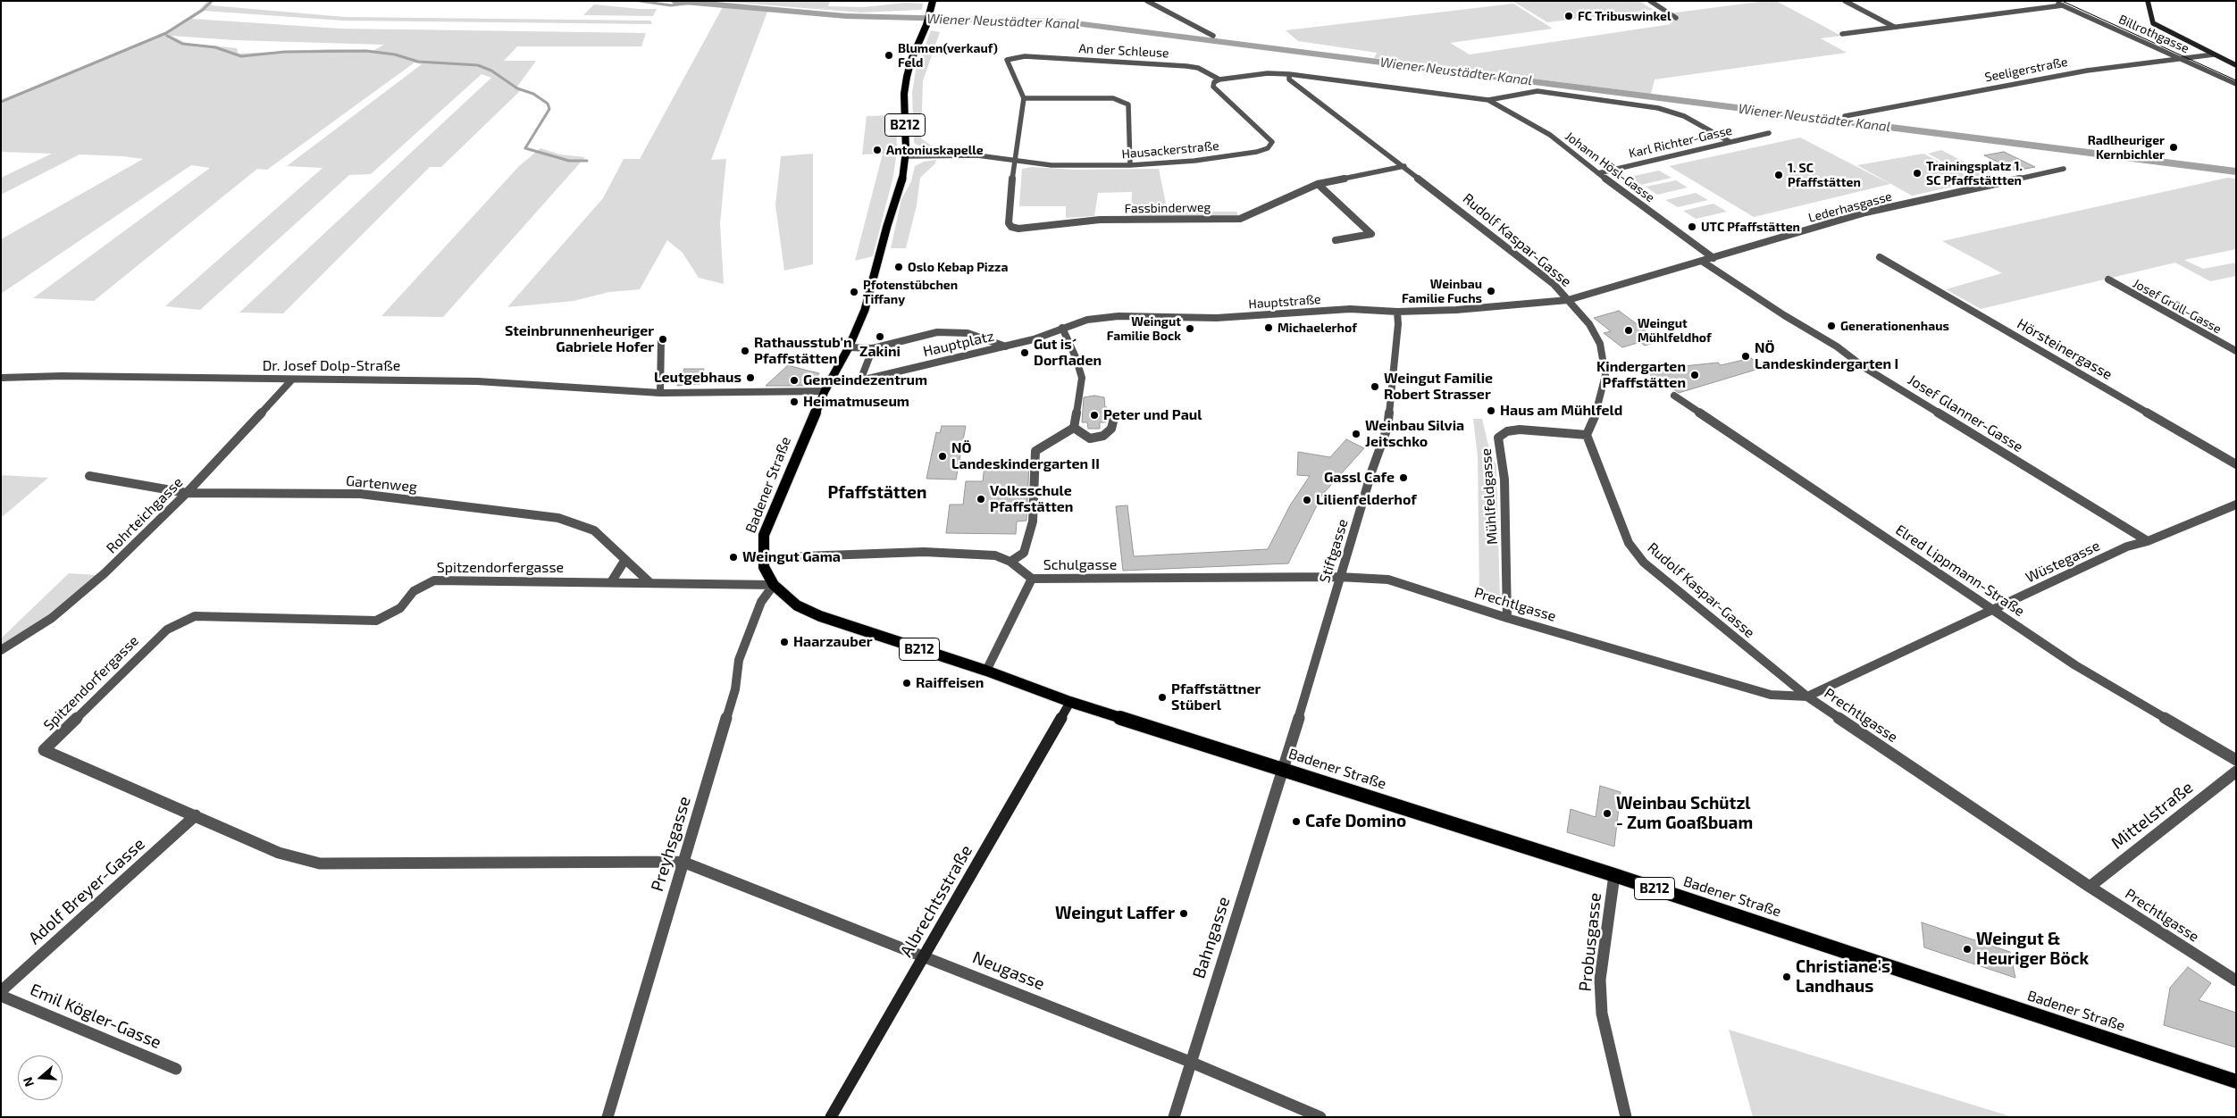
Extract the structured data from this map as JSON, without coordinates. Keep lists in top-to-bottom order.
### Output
{
  "streets": {
    "main road": ["B212", "Badener Straße"],
    "street": [
      "Billrothgasse",
      "An der Schleuse",
      "Seeligerstraße",
      "Karl Richter-Gasse",
      "Hausackerstraße",
      "Johann Hösl-Gasse",
      "Lederhasgasse",
      "Fassbinderweg",
      "Rudolf Kaspar-Gasse",
      "Hauptstraße",
      "Josef Grüll-Gasse",
      "Hauptplatz",
      "Hörsteinergasse",
      "Dr. Josef Dolp-Straße",
      "Josef Glanner-Gasse",
      "Gartenweg",
      "Mühlfeldgasse",
      "Rohrteichgasse",
      "Stiftgasse",
      "Wüstegasse",
      "Schulgasse",
      "Spitzendorfergasse",
      "Elred Lippmann-Straße",
      "Prechtlgasse",
      "Mittelstraße",
      "Preyhsgasse",
      "Adolf Breyer-Gasse",
      "Albrechtsstraße",
      "Bahngasse",
      "Probusgasse",
      "Neugasse",
      "Emil Kögler-Gasse"
    ]
  },
  "crossings": [
    ["Billrothgasse", "Seeligerstraße"],
    ["An der Schleuse", "Hausackerstraße"],
    ["B212", "Hausackerstraße"],
    ["B212", "Badener Straße"],
    ["Karl Richter-Gasse", "Johann Hösl-Gasse"],
    ["Hausackerstraße", "Fassbinderweg"],
    ["Hausackerstraße", "Badener Straße"],
    ["Johann Hösl-Gasse", "Lederhasgasse"],
    ["Lederhasgasse", "Rudolf Kaspar-Gasse"],
    ["Lederhasgasse", "Hauptstraße"],
    ["Lederhasgasse", "Josef Glanner-Gasse"],
    ["Fassbinderweg", "Rudolf Kaspar-Gasse"],
    ["Rudolf Kaspar-Gasse", "Hauptstraße"],
    ["Rudolf Kaspar-Gasse", "Mühlfeldgasse"],
    ["Rudolf Kaspar-Gasse", "Wüstegasse"],
    ["Rudolf Kaspar-Gasse", "Prechtlgasse"],
    ["Hauptstraße", "Hauptplatz"],
    ["Hauptstraße", "Stiftgasse"],
    ["Hauptplatz", "Dr. Josef Dolp-Straße"],
    ["Hauptplatz", "Badener Straße"],
    ["Dr. Josef Dolp-Straße", "Badener Straße"],
    ["Dr. Josef Dolp-Straße", "Rohrteichgasse"],
    ["Josef Glanner-Gasse", "Wüstegasse"],
    ["Gartenweg", "Rohrteichgasse"],
    ["Gartenweg", "Spitzendorfergasse"],
    ["Badener Straße", "Stiftgasse"],
    ["Badener Straße", "Spitzendorfergasse"],
    ["Badener Straße", "Preyhsgasse"],
    ["Badener Straße", "Albrechtsstraße"],
    ["Badener Straße", "Bahngasse"],
    ["Badener Straße", "Probusgasse"],
    ["Mühlfeldgasse", "Prechtlgasse"],
    ["Stiftgasse", "Schulgasse"],
    ["Stiftgasse", "Prechtlgasse"],
    ["Stiftgasse", "Bahngasse"],
    ["Wüstegasse", "Elred Lippmann-Straße"],
    ["Wüstegasse", "Prechtlgasse"],
    ["Schulgasse", "Prechtlgasse"],
    ["Spitzendorfergasse", "Preyhsgasse"],
    ["Spitzendorfergasse", "Adolf Breyer-Gasse"],
    ["Spitzendorfergasse", "Neugasse"],
    ["Prechtlgasse", "Mittelstraße"],
    ["Preyhsgasse", "Neugasse"],
    ["Albrechtsstraße", "Neugasse"],
    ["Bahngasse", "Neugasse"]
  ],
  "districts": ["Pfaffstätten"],
  "water": ["Wiener Neustädter Kanal"],
  "places": [
    "FC Tribuswinkel",
    "Blumen(verkauf) Feld",
    "Radlheuriger Kernbichler",
    "Antoniuskapelle",
    "Trainingsplatz 1. SC Pfaffstättten",
    "1. SC Pfaffstätten",
    "UTC Pfaffstätten",
    "Oslo Kebap Pizza",
    "Weinbau Familie Fuchs",
    "Pfotenstübchen Tiffany",
    "Generationenhaus",
    "Michaelerhof",
    "Weingut Familie Bock",
    "Weingut Mühlfeldhof",
    "Zakini",
    "Steinbrunnenheuriger Gabriele Hofer",
    "Rathausstub'n Pfaffstätten",
    "Gut is´ Dorfladen",
    "NÖ Landeskindergarten I",
    "Kindergarten Pfaffstätten",
    "Leutgebhaus",
    "Gemeindezentrum",
    "Weingut Familie Robert Strasser",
    "Heimatmuseum",
    "Haus am Mühlfeld",
    "Peter und Paul",
    "Weinbau Silvia Jeitschko",
    "NÖ Landeskindergarten II",
    "Gassl Cafe",
    "Volksschule Pfaffstätten",
    "Lilienfelderhof",
    "Weingut Gama",
    "Haarzauber",
    "Raiffeisen",
    "Pfaffstättner Stüberl",
    "Weinbau Schützl - Zum Goaßbuam",
    "Cafe Domino",
    "Weingut Laffer",
    "Weingut & Heuriger Böck",
    "Christiane's Landhaus"
  ],
  "north": "left"
}
